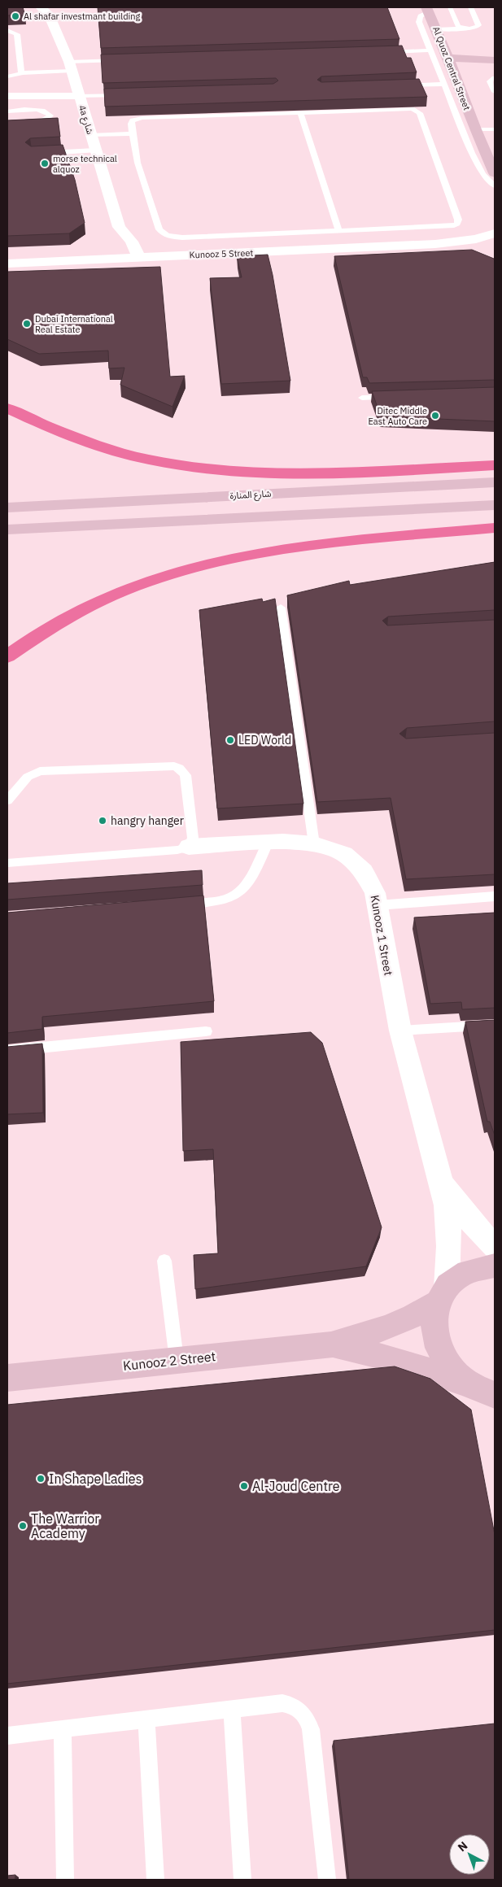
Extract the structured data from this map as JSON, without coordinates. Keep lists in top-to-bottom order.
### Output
{
  "streets": {
    "street": [
      "Al Quoz Central Street",
      "4a شارع",
      "Kunooz 5 Street",
      "شارع المنارة",
      "Kunooz 1 Street",
      "Kunooz 2 Street"
    ]
  },
  "crossings": [
    ["4a شارع", "Kunooz 5 Street"],
    ["Kunooz 1 Street", "Kunooz 2 Street"]
  ],
  "places": [
    "Al shafar investmant building",
    "morse technical alquoz",
    "Dubai International Real Estate",
    "Ditec Middle East Auto Care",
    "LED World",
    "hangry hanger",
    "In Shape Ladies",
    "Al-Joud Centre",
    "The Warrior Academy"
  ],
  "north": "top left"
}
